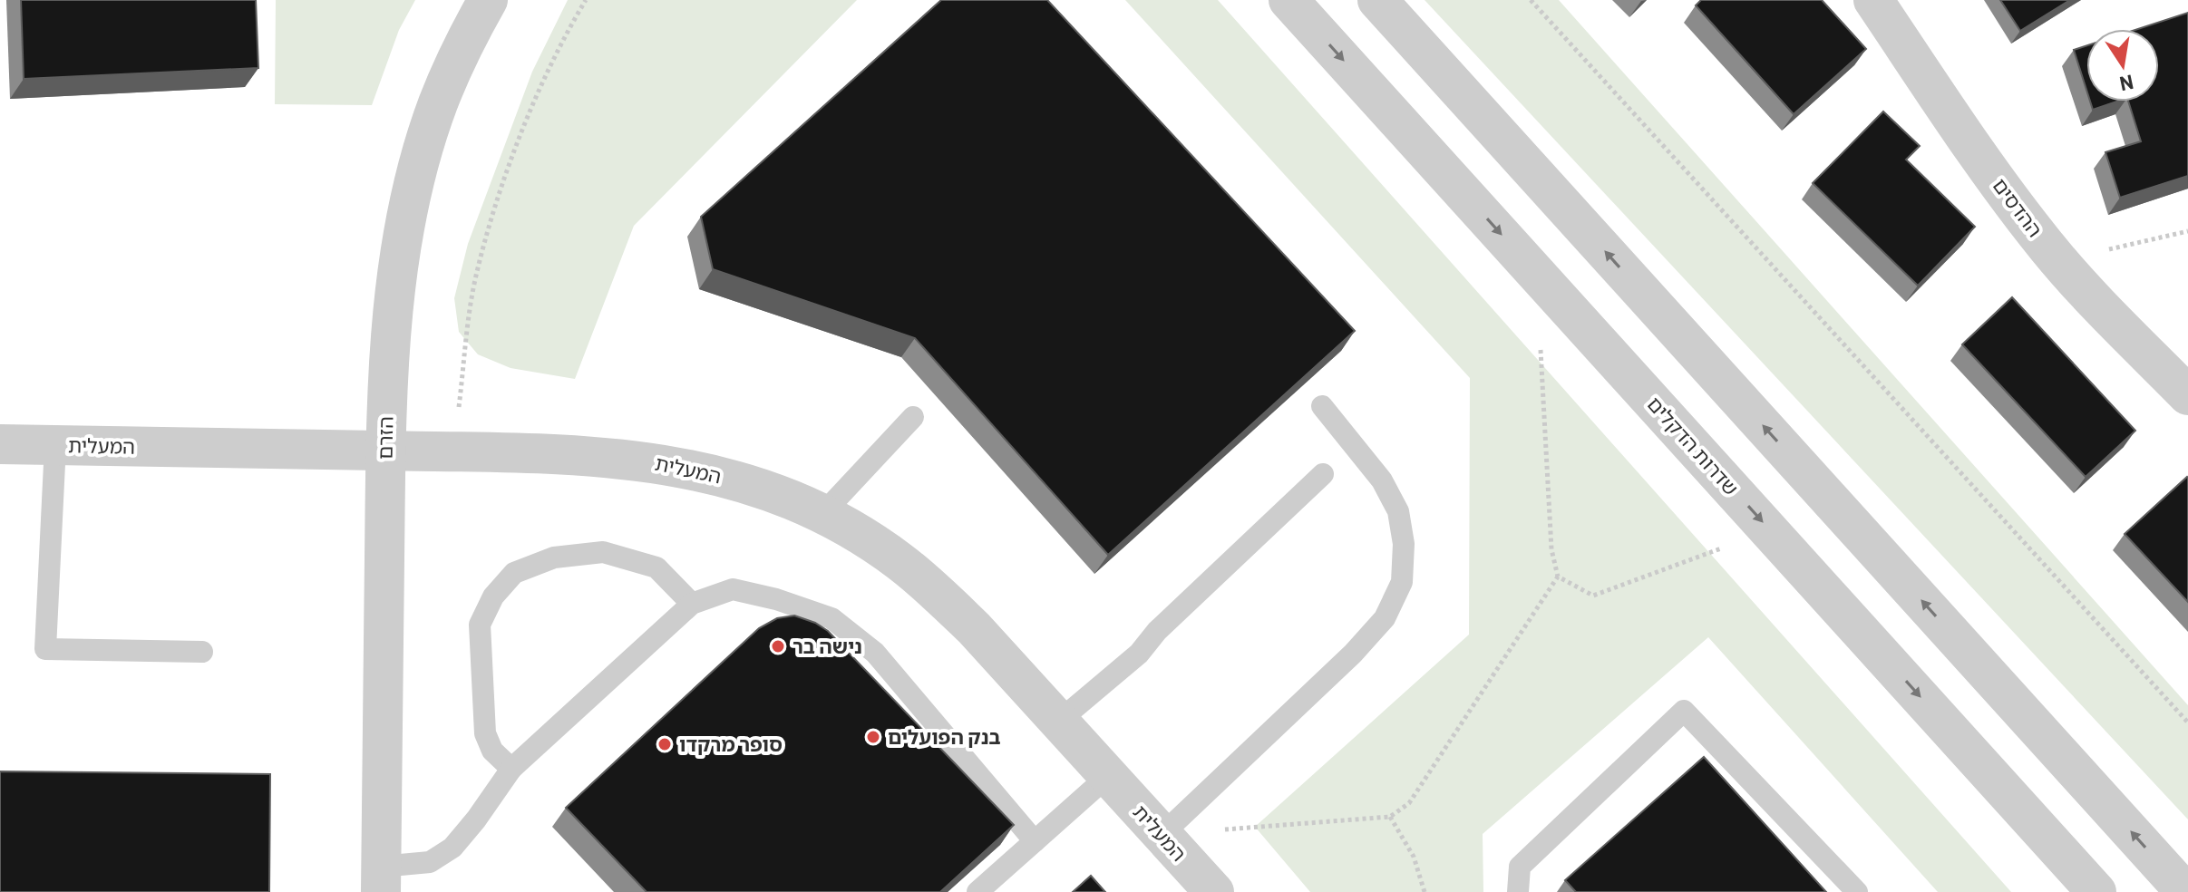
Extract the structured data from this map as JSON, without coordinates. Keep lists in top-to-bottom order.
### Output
{
  "streets": {
    "street": [
      "ההדסים",
      "הזרם",
      "המעלית",
      "שדרות הדקלים"
    ]
  },
  "crossings": [
    ["הזרם", "המעלית"]
  ],
  "places": ["נישה בר", "בנק הפועלים", "סופר מרקדו"],
  "north": "bottom"
}
